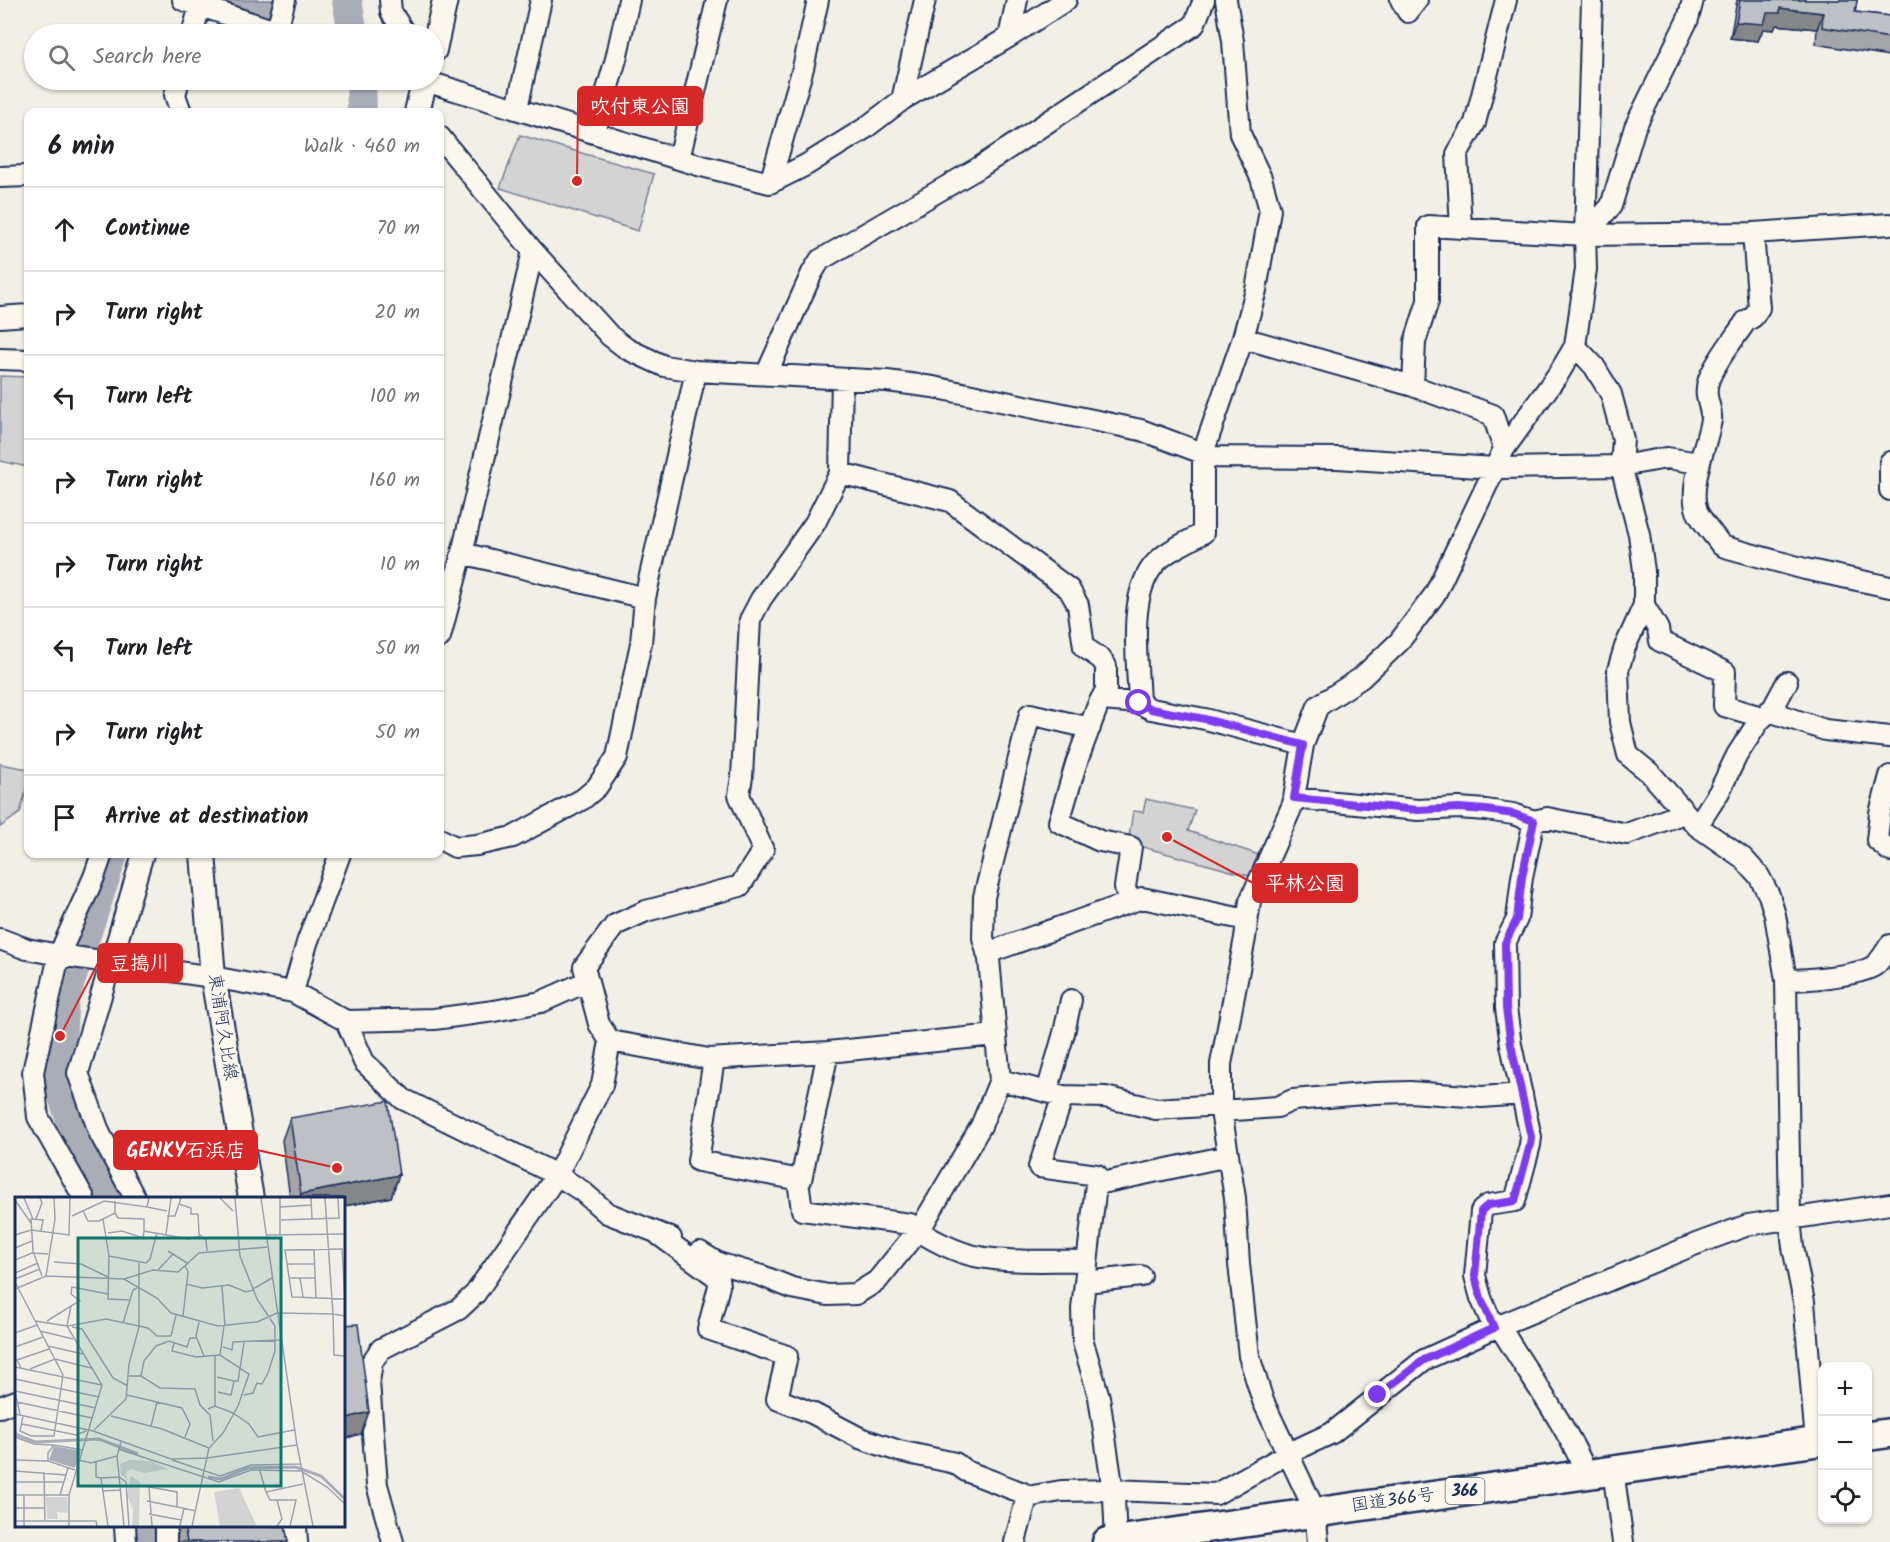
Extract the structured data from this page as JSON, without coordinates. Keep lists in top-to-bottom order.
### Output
{
  "streets": {
    "highway": ["366", "国道366号"],
    "main road": ["東浦阿久比線"]
  },
  "places": [
    "吹付東公園",
    "平林公園",
    "豆搗川",
    "GENKY石浜店"
  ],
  "page": {
    "search": "Search here",
    "heading": ["6 min", "Walk · 460 m"],
    "list": [
      ["Continue", "70 m"],
      ["Turn right", "20 m"],
      ["Turn left", "100 m"],
      ["Turn right", "160 m"],
      ["Turn right", "10 m"],
      ["Turn left", "50 m"],
      ["Turn right", "50 m"],
      "Arrive at destination"
    ],
    "map_buttons": ["+", "−"]
  }
}
